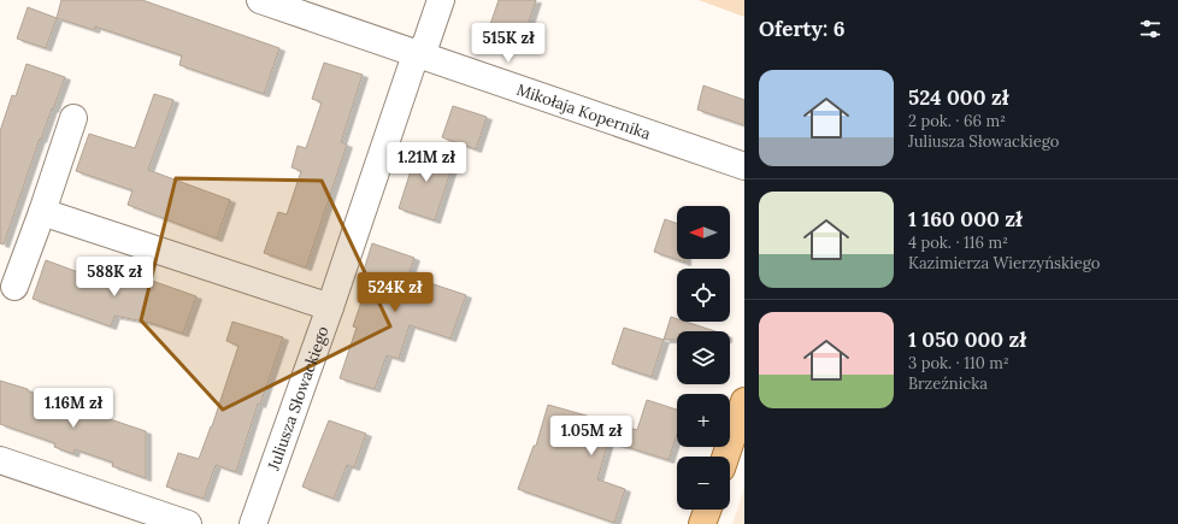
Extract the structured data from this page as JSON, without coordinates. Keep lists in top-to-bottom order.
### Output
{
  "streets": {
    "street": ["Mikołaja Kopernika", "Juliusza Słowackiego"]
  },
  "crossings": [
    ["Mikołaja Kopernika", "Juliusza Słowackiego"]
  ],
  "north": "left",
  "page": {
    "heading": "Oferty: 6",
    "price": [
      "515K zł",
      "1.21M zł",
      "588K zł",
      "524K zł",
      "1.16M zł",
      "1.05M zł"
    ],
    "list": [
      {
        "name": "524 000 zł",
        "note": "2 pok. · 66 m² · Juliusza Słowackiego"
      },
      {
        "name": "1 160 000 zł",
        "note": "4 pok. · 116 m² · Kazimierza Wierzyńskiego"
      },
      {
        "name": "1 050 000 zł",
        "note": "3 pok. · 110 m² · Brzeźnicka"
      }
    ],
    "map_buttons": ["+", "−"]
  }
}
